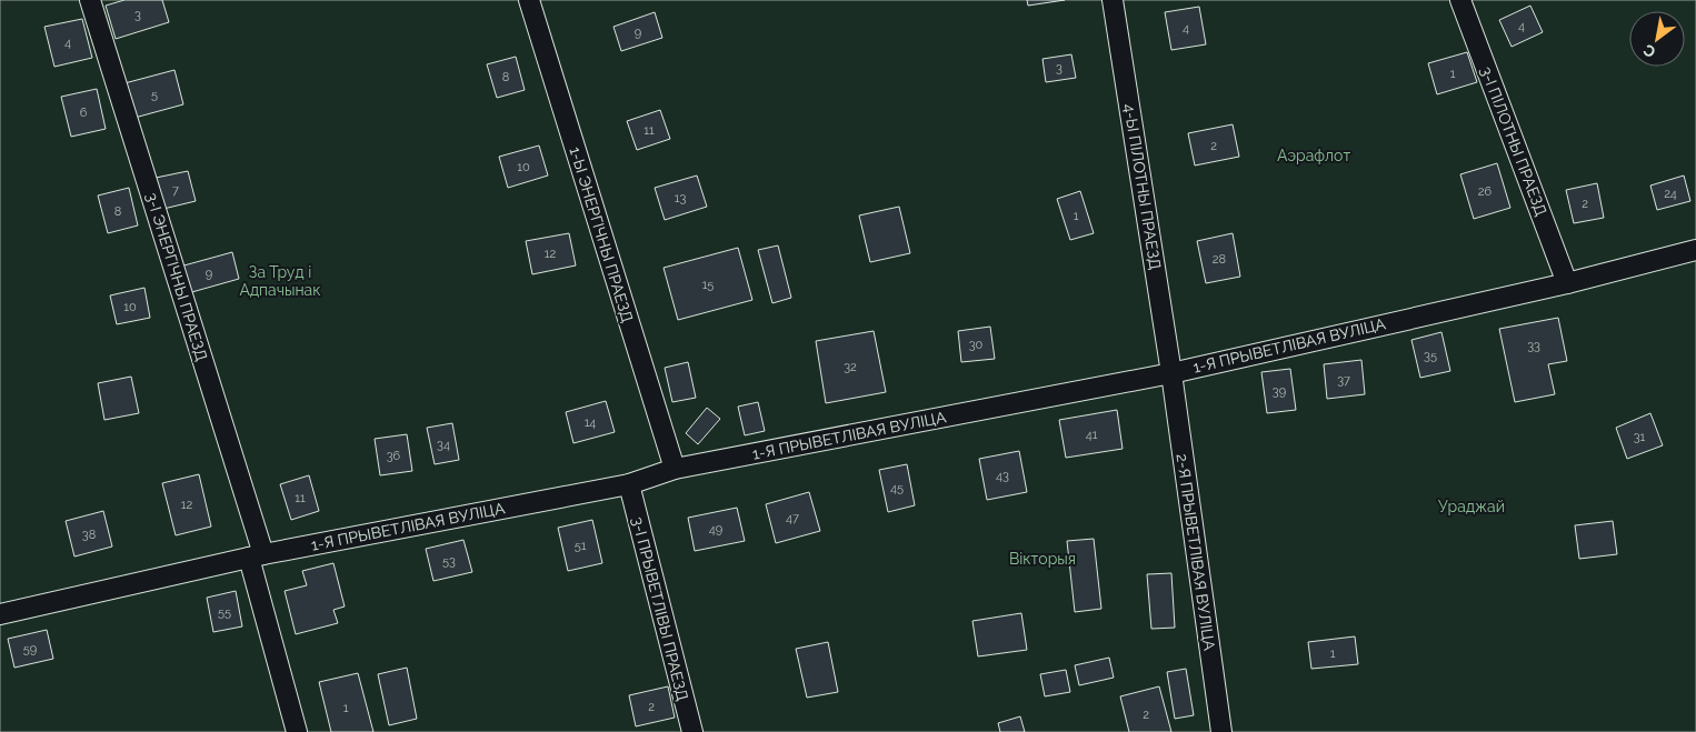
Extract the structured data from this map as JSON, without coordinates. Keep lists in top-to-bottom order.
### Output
{
  "streets": {
    "lane": [
      "3-І ПІЛОТНЫ ПРАЕЗД",
      "4-Ы ПІЛОТНЫ ПРАЕЗД",
      "1-Ы ЭНЕРГІЧНЫ ПРАЕЗД",
      "3-І ЭНЕРГІЧНЫ ПРАЕЗД",
      "1-Я ПРЫВЕТЛІВАЯ ВУЛІЦА",
      "2-Я ПРЫВЕТЛІВАЯ ВУЛІЦА",
      "3-І ПРЫВЕТЛІВЫ ПРАЕЗД"
    ]
  },
  "crossings": [
    ["3-І ПІЛОТНЫ ПРАЕЗД", "1-Я ПРЫВЕТЛІВАЯ ВУЛІЦА"],
    ["4-Ы ПІЛОТНЫ ПРАЕЗД", "1-Я ПРЫВЕТЛІВАЯ ВУЛІЦА"],
    ["4-Ы ПІЛОТНЫ ПРАЕЗД", "2-Я ПРЫВЕТЛІВАЯ ВУЛІЦА"],
    ["1-Ы ЭНЕРГІЧНЫ ПРАЕЗД", "1-Я ПРЫВЕТЛІВАЯ ВУЛІЦА"],
    ["3-І ЭНЕРГІЧНЫ ПРАЕЗД", "1-Я ПРЫВЕТЛІВАЯ ВУЛІЦА"],
    ["1-Я ПРЫВЕТЛІВАЯ ВУЛІЦА", "2-Я ПРЫВЕТЛІВАЯ ВУЛІЦА"],
    ["1-Я ПРЫВЕТЛІВАЯ ВУЛІЦА", "3-І ПРЫВЕТЛІВЫ ПРАЕЗД"]
  ],
  "parks": [
    "Аэрафлот",
    "За Труд і Адпачынак",
    "Ураджай",
    "Вікторыя"
  ],
  "house_numbers": [
    "3",
    "4",
    "4",
    "9",
    "4",
    "3",
    "1",
    "8",
    "5",
    "6",
    "11",
    "2",
    "10",
    "7",
    "26",
    "24",
    "13",
    "2",
    "8",
    "1",
    "12",
    "28",
    "9",
    "15",
    "10",
    "30",
    "33",
    "35",
    "32",
    "37",
    "39",
    "14",
    "41",
    "31",
    "34",
    "36",
    "43",
    "45",
    "11",
    "12",
    "47",
    "49",
    "38",
    "51",
    "53",
    "55",
    "59",
    "1",
    "2",
    "1",
    "2"
  ],
  "north": "bottom left"
}
